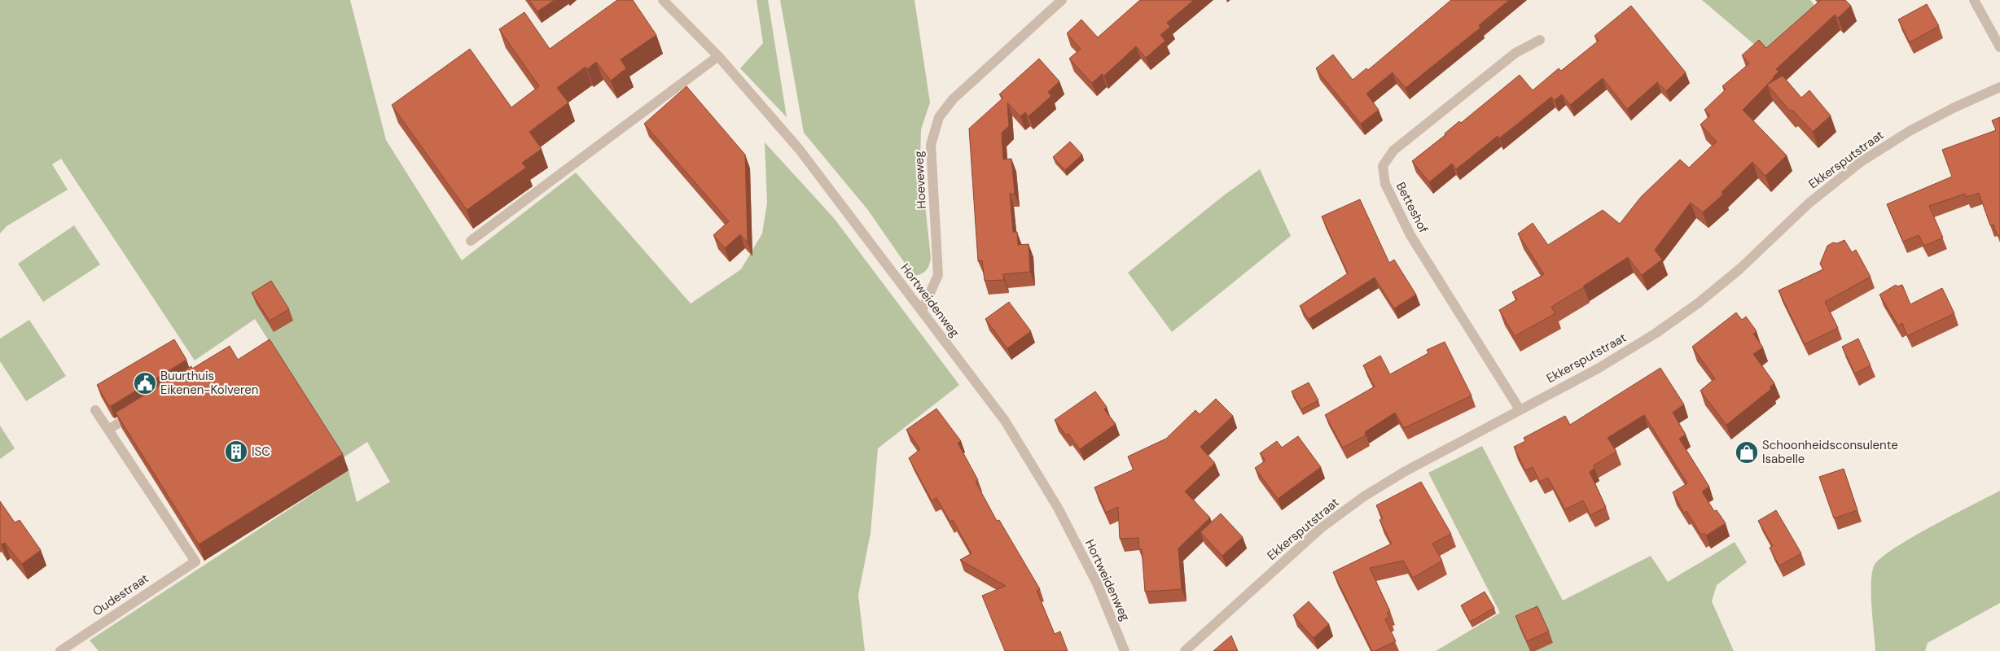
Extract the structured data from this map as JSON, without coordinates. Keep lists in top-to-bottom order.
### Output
{
  "streets": {
    "street": [
      "Ekkersputstraat",
      "Hoeveweg",
      "Betteshof",
      "Hortweidenweg",
      "Oudestraat"
    ]
  },
  "crossings": [
    ["Ekkersputstraat", "Betteshof"],
    ["Hoeveweg", "Hortweidenweg"]
  ],
  "places": {
    "public building": ["Buurthuis Eikenen-Kolveren"],
    "building": ["ISC"],
    "shop": ["Schoonheidsconsulente Isabelle"]
  }
}
